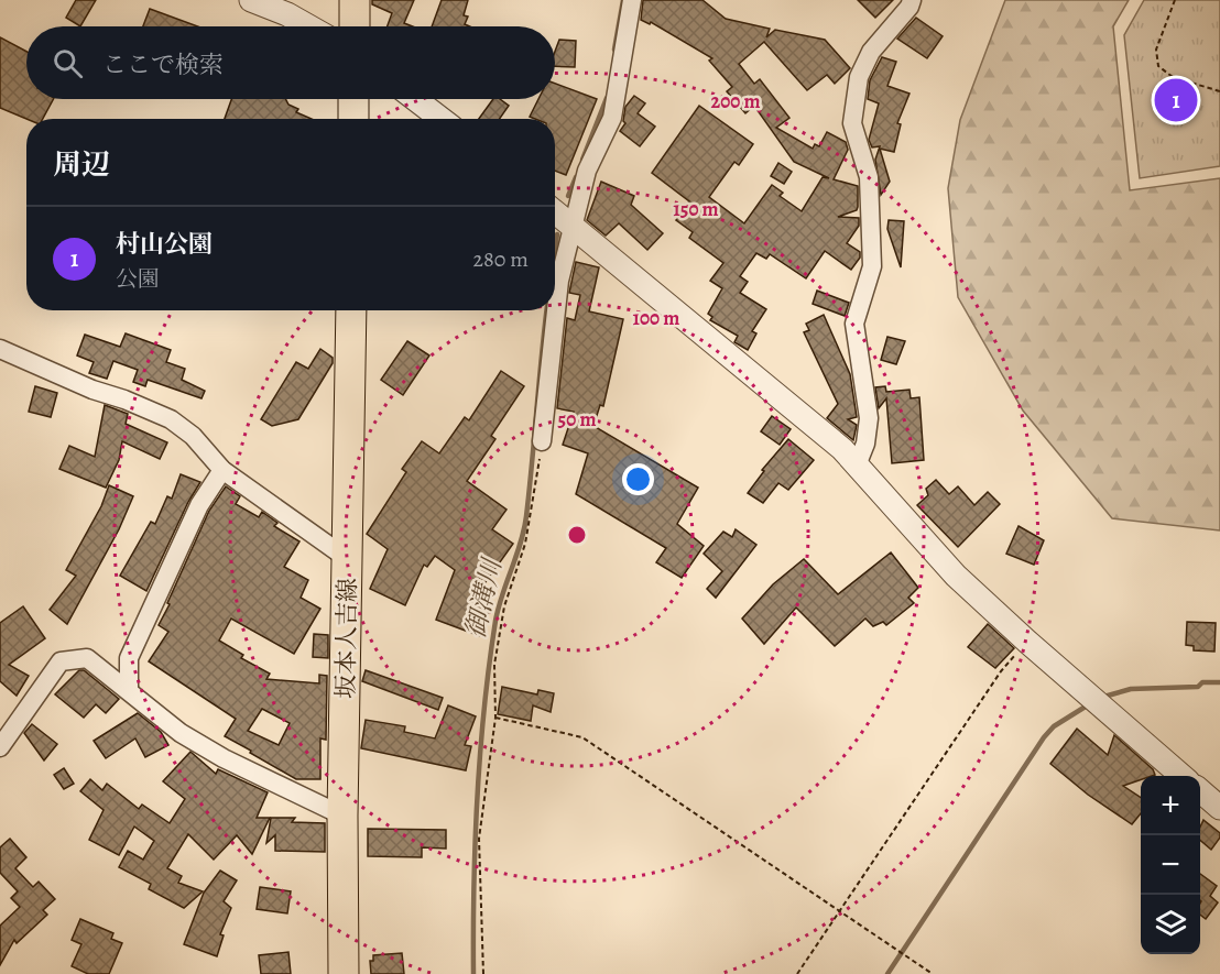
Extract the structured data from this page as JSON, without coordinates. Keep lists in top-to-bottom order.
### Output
{
  "streets": {
    "main road": ["坂本人吉線"]
  },
  "water": ["御溝川"],
  "page": {
    "search": "ここで検索",
    "pins": "1",
    "heading": "周辺",
    "list": [
      {
        "mark": "1",
        "name": "村山公園",
        "note": "公園",
        "value": "280 m"
      }
    ],
    "map_buttons": ["+", "−"]
  },
  "rings": [
    "200 m",
    "150 m",
    "100 m",
    "50 m"
  ]
}
